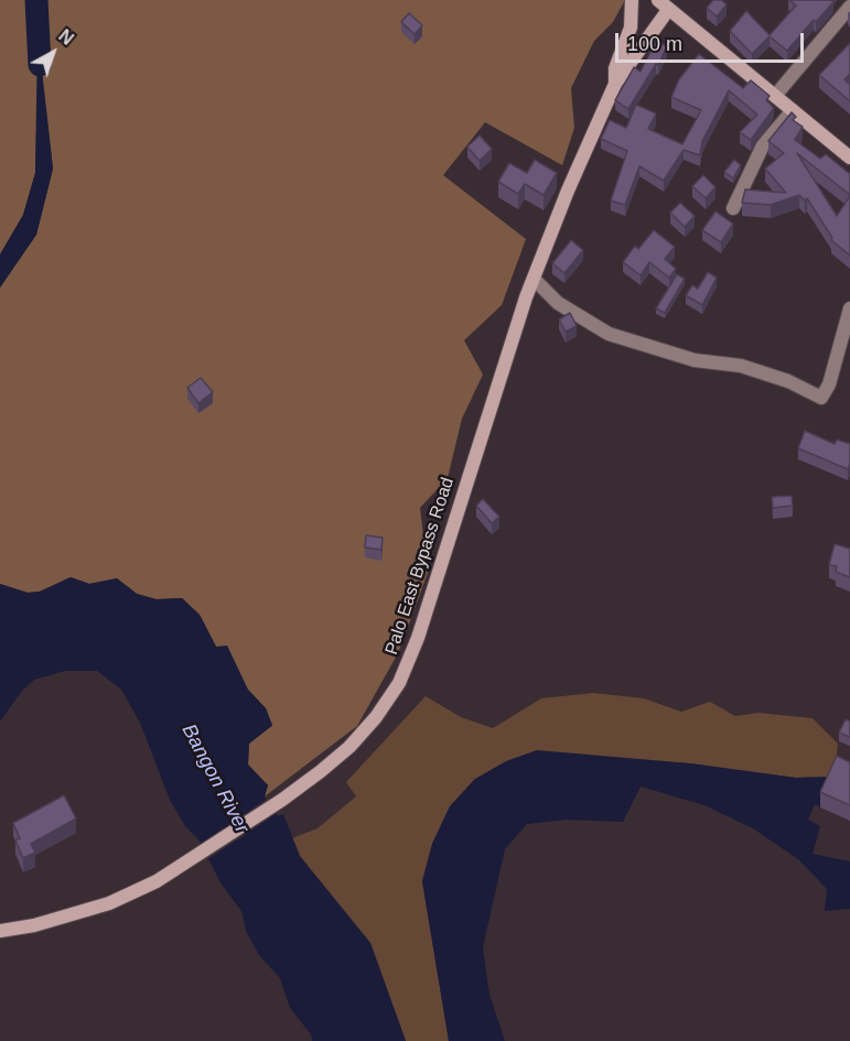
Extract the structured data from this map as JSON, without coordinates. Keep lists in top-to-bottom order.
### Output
{
  "streets": {
    "main road": ["Palo East Bypass Road"]
  },
  "water": ["Bangon River"],
  "scale_bar": "100 m",
  "north": "top right"
}
